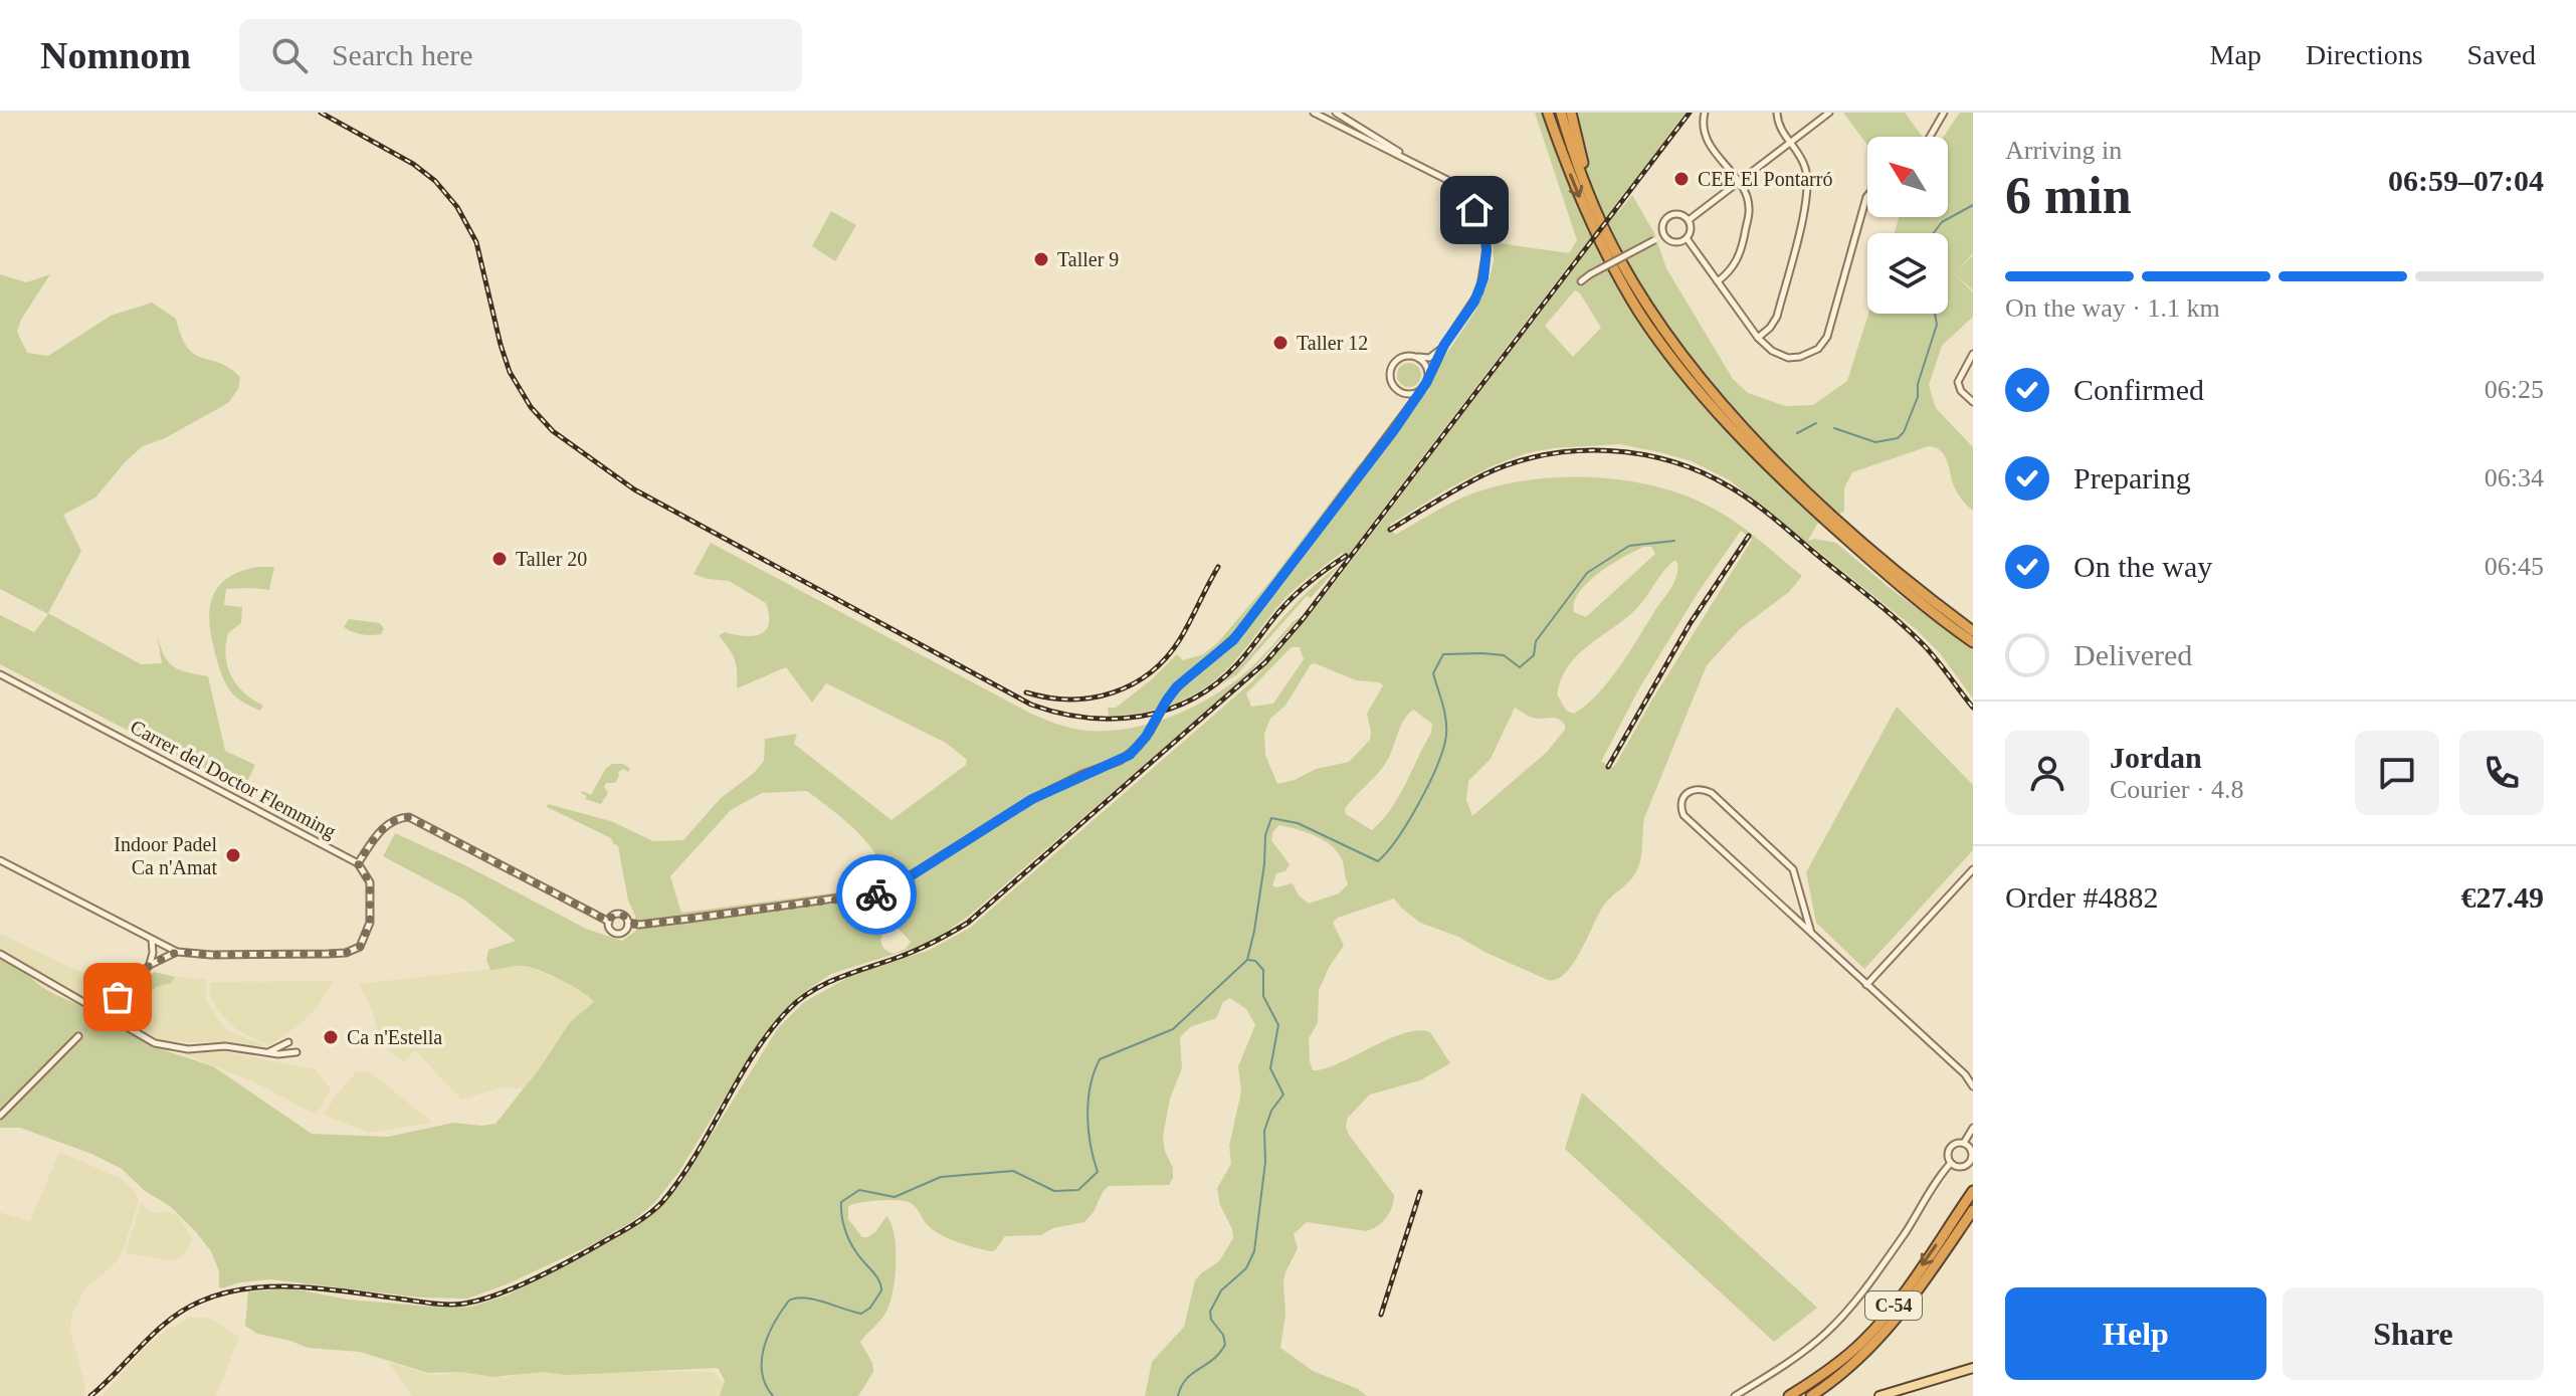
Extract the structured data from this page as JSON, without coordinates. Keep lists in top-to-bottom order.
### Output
{
  "streets": {
    "highway": ["C-54"],
    "street": ["Carrer del Doctor Flemming"]
  },
  "places": [
    "CEE El Pontarró",
    "Taller 9",
    "Taller 12",
    "Taller 20",
    "Indoor Padel Ca n'Amat",
    "Ca n'Estella"
  ],
  "north": "top left",
  "page": {
    "header": "Nomnom",
    "search": "Search here",
    "nav": ["Map", "Directions", "Saved"],
    "heading": ["6 min", "Arriving in", "06:59–07:04"],
    "panel": [
      "Jordan",
      "Courier · 4.8",
      "Order #4882",
      "€27.49"
    ],
    "bar": "On the way · 1.1 km",
    "list": [
      ["Confirmed", "06:25"],
      ["Preparing", "06:34"],
      ["On the way", "06:45"],
      "Delivered"
    ],
    "buttons": ["Help", "Share"]
  }
}
